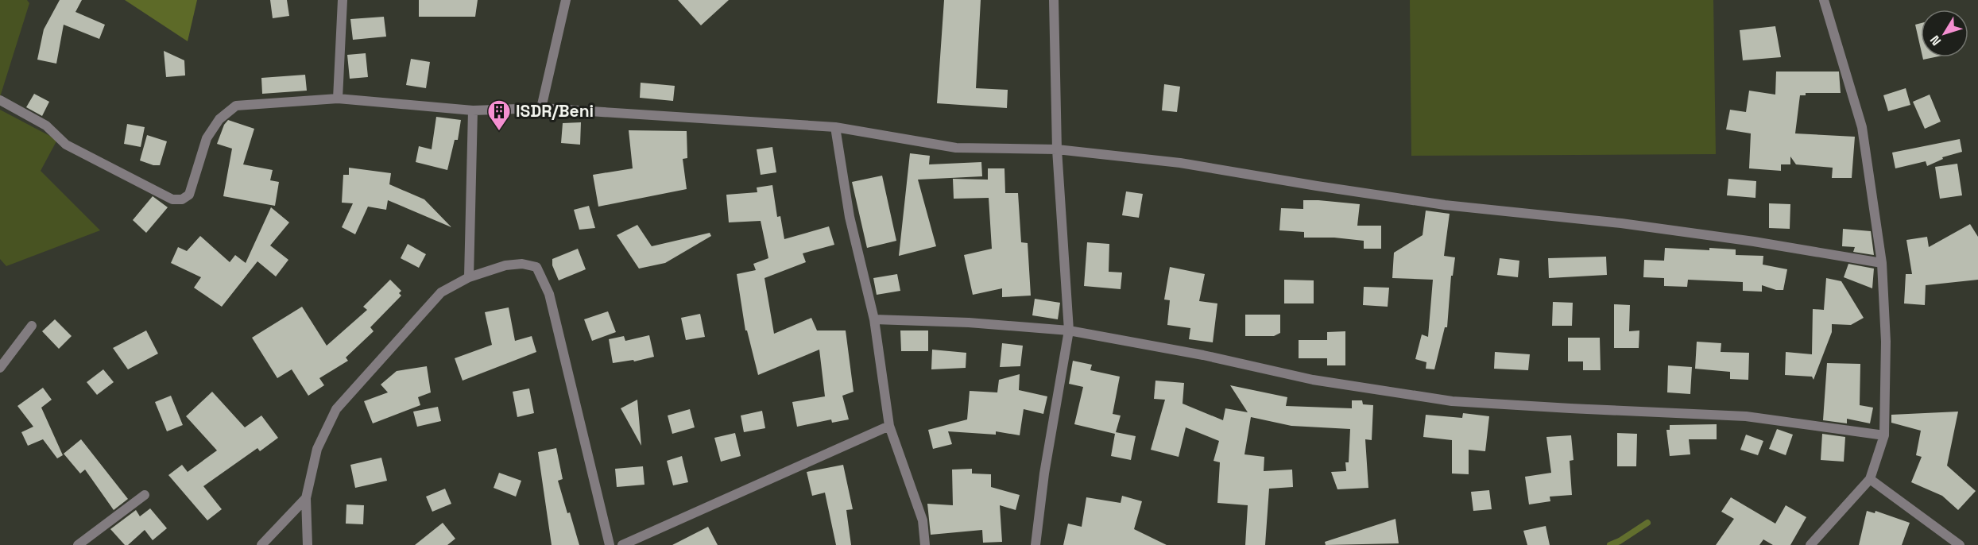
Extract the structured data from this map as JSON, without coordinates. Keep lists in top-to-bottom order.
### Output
{
  "places": {
    "building": ["ISDR/Beni"]
  },
  "north": "bottom left"
}
